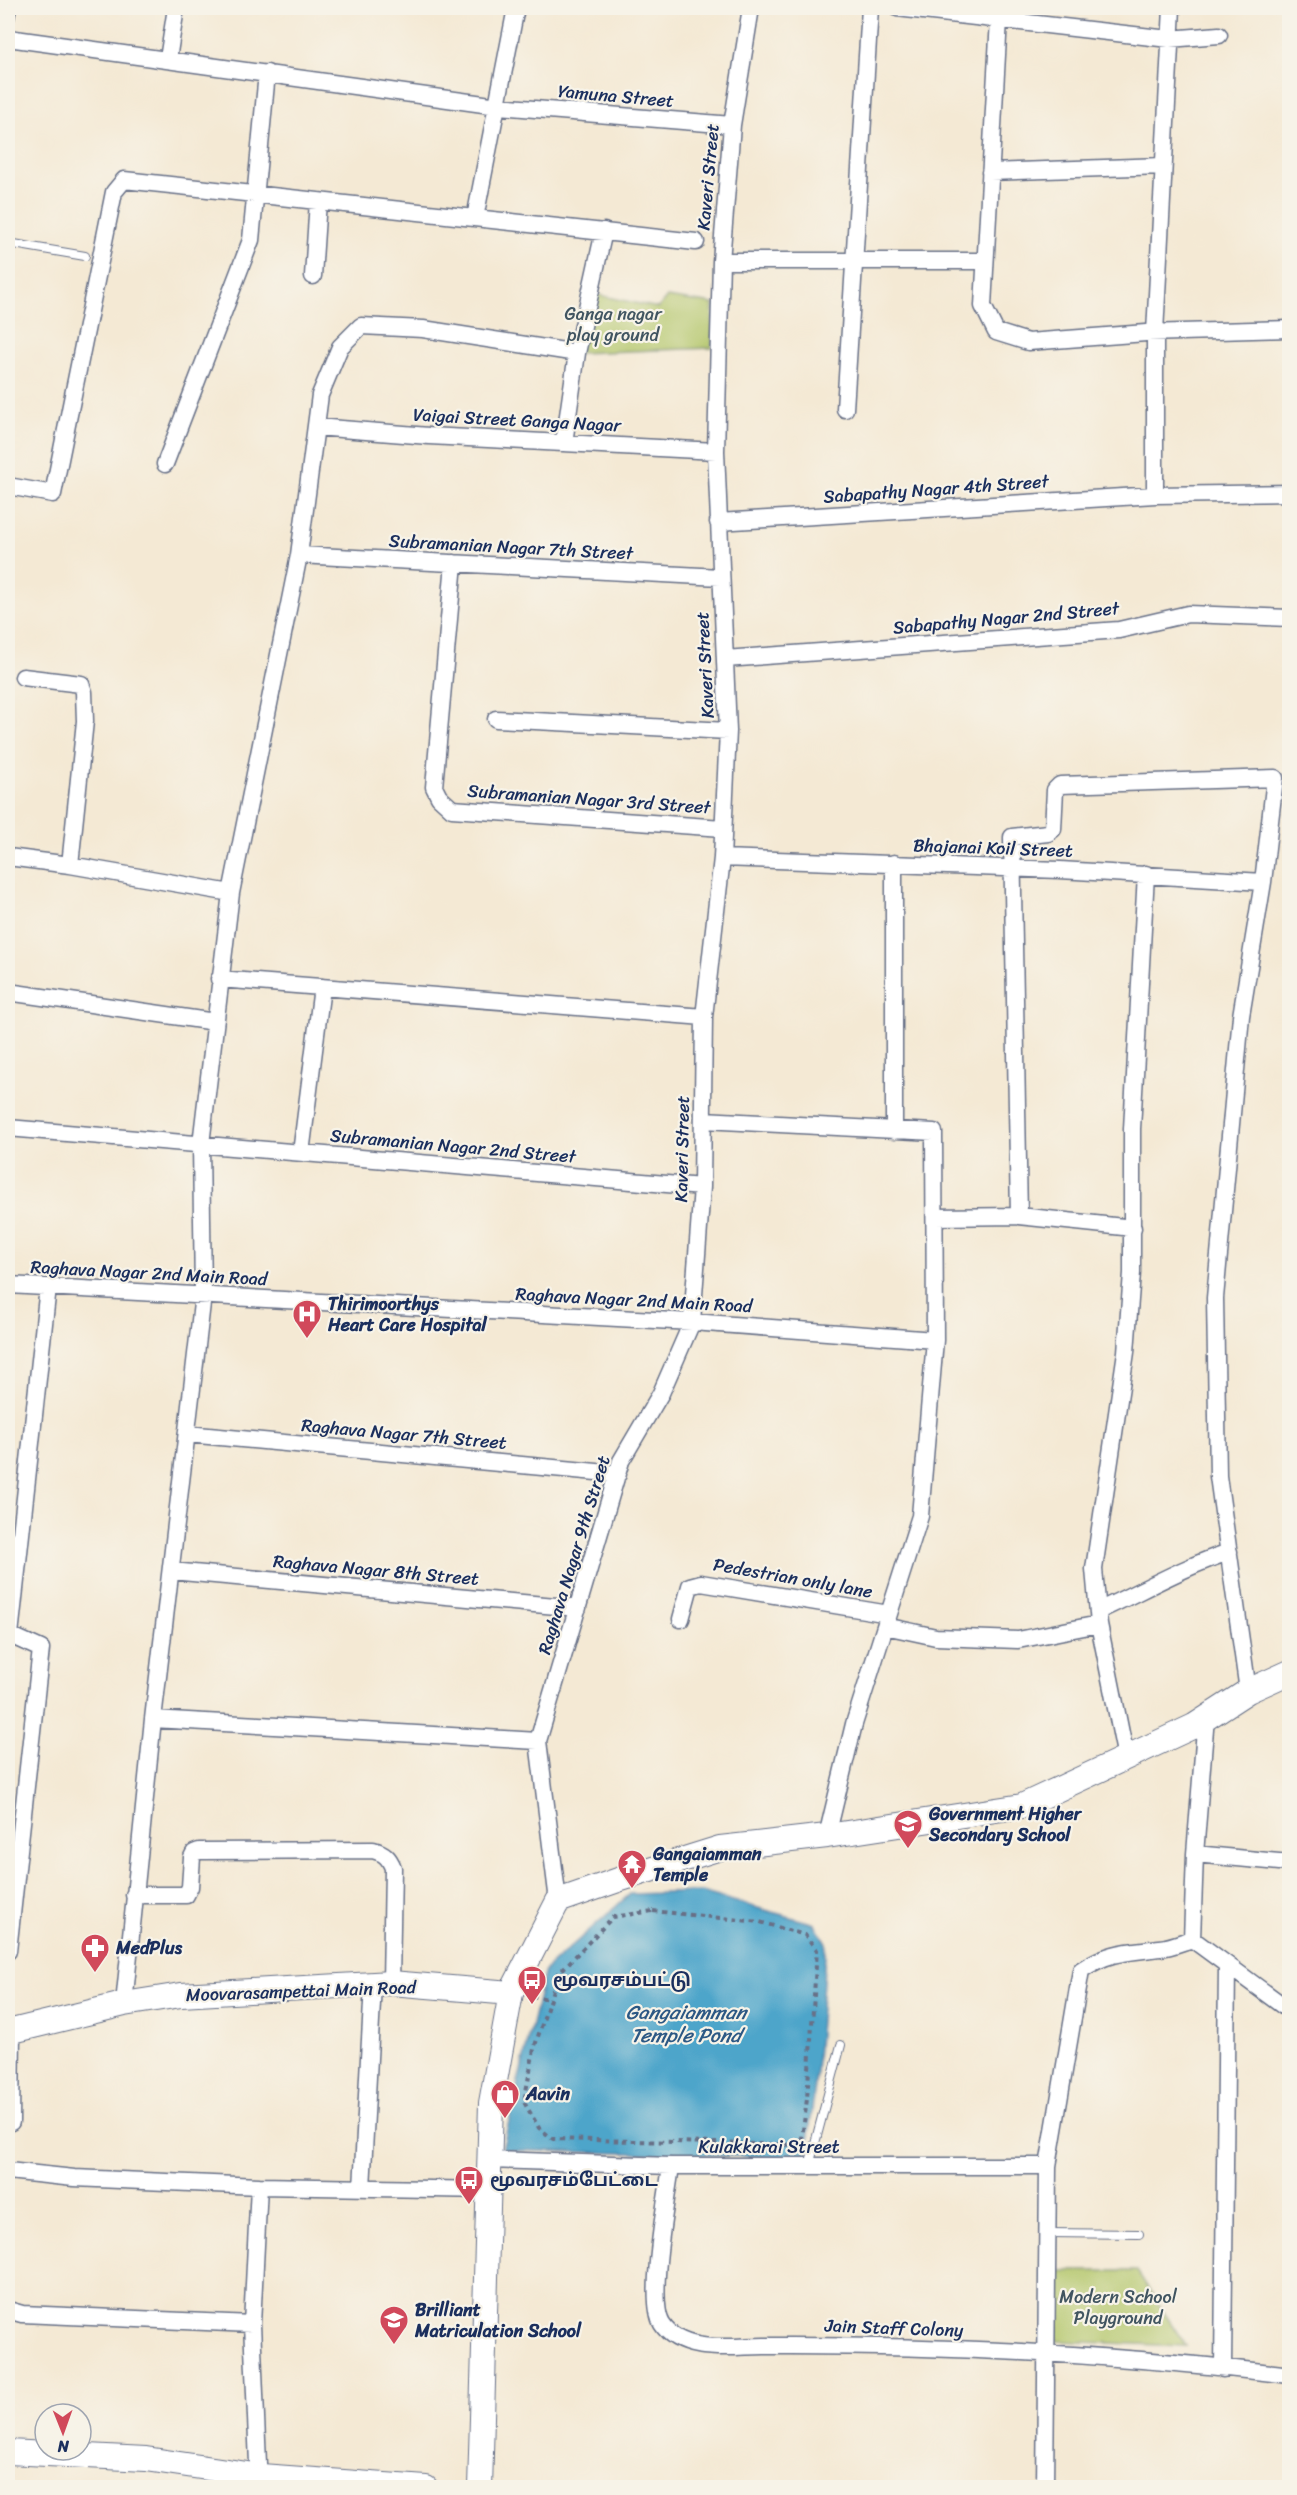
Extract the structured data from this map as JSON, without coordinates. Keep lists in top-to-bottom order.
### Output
{
  "streets": {
    "street": [
      "Yamuna Street",
      "Kaveri Street",
      "Vaigai Street Ganga Nagar",
      "Sabapathy Nagar 4th Street",
      "Subramanian Nagar 7th Street",
      "Sabapathy Nagar 2nd Street",
      "Subramanian Nagar 3rd Street",
      "Bhajanai Koil Street",
      "Subramanian Nagar 2nd Street",
      "Raghava Nagar 2nd Main Road",
      "Raghava Nagar 7th Street",
      "Raghava Nagar 9th Street",
      "Raghava Nagar 8th Street",
      "Pedestrian only lane",
      "Moovarasampettai Main Road",
      "Kulakkarai Street",
      "Jain Staff Colony"
    ]
  },
  "crossings": [
    ["Yamuna Street", "Kaveri Street"],
    ["Kaveri Street", "Vaigai Street Ganga Nagar"],
    ["Kaveri Street", "Sabapathy Nagar 4th Street"],
    ["Kaveri Street", "Subramanian Nagar 7th Street"],
    ["Kaveri Street", "Sabapathy Nagar 2nd Street"],
    ["Kaveri Street", "Subramanian Nagar 3rd Street"],
    ["Kaveri Street", "Bhajanai Koil Street"],
    ["Kaveri Street", "Subramanian Nagar 2nd Street"],
    ["Kaveri Street", "Raghava Nagar 2nd Main Road"],
    ["Kaveri Street", "Raghava Nagar 9th Street"],
    ["Subramanian Nagar 7th Street", "Subramanian Nagar 3rd Street"],
    ["Raghava Nagar 2nd Main Road", "Raghava Nagar 9th Street"],
    ["Raghava Nagar 7th Street", "Raghava Nagar 9th Street"],
    ["Raghava Nagar 9th Street", "Raghava Nagar 8th Street"],
    ["Kulakkarai Street", "Jain Staff Colony"]
  ],
  "water": ["Gangaiamman Temple Pond"],
  "parks": ["Ganga nagar play ground", "Modern School Playground"],
  "places": {
    "hospital": ["Thirimoorthys Heart Care Hospital"],
    "school or university": ["Government Higher Secondary School", "Brilliant Matriculation School"],
    "temple": ["Gangaiamman Temple"],
    "pharmacy": ["MedPlus"],
    "bus stop": ["மூவரசம்பட்டு", "மூவரசம்பேட்டை"],
    "shop": ["Aavin"]
  },
  "north": "bottom"
}
